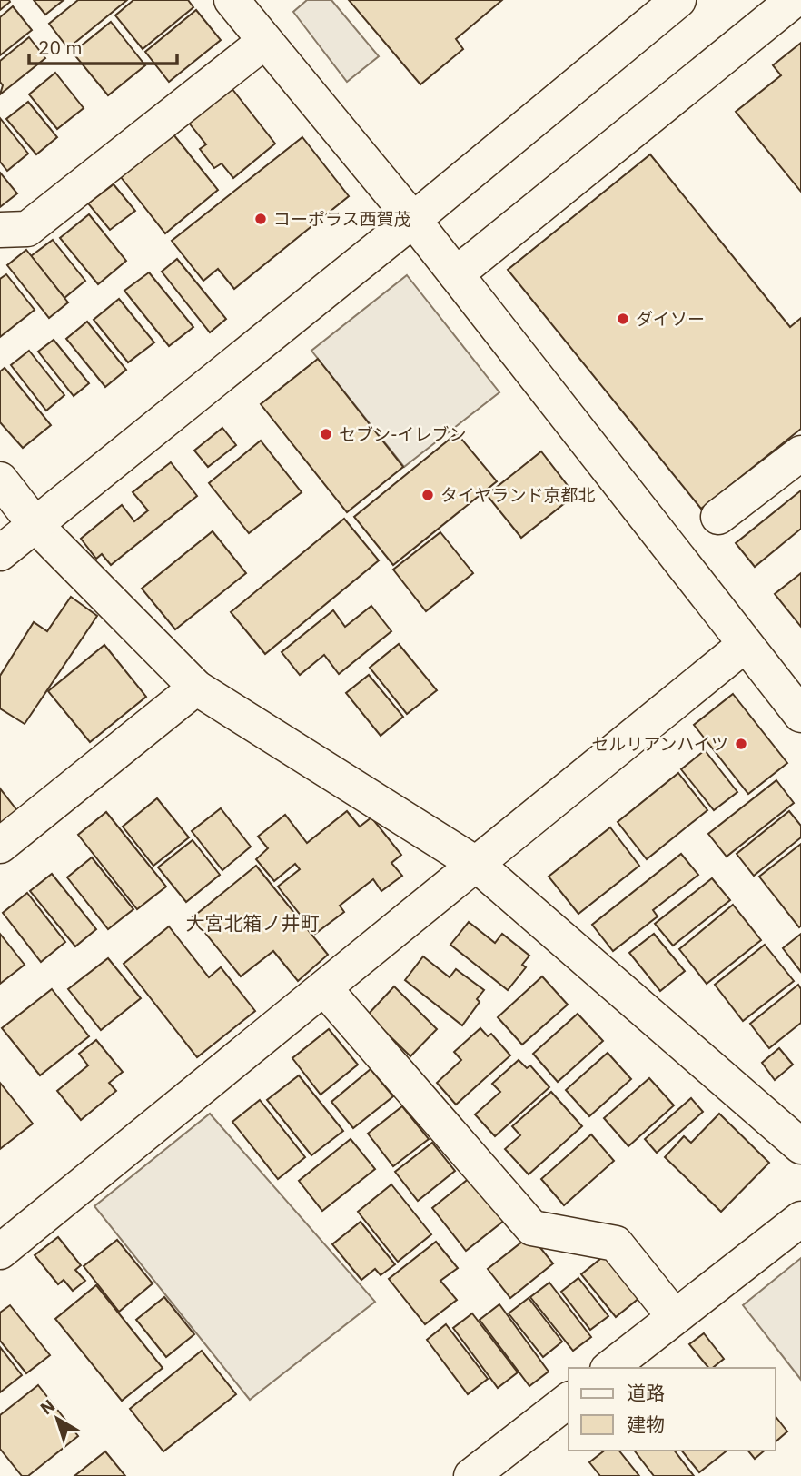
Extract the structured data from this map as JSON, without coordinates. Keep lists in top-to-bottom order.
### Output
{
  "districts": ["大宮北箱ノ井町"],
  "places": [
    "コーポラス西賀茂",
    "ダイソー",
    "セブン-イレブン",
    "タイヤランド京都北",
    "セルリアンハイツ"
  ],
  "legend": ["道路", "建物"],
  "scale_bar": "20 m",
  "north": "top left"
}
